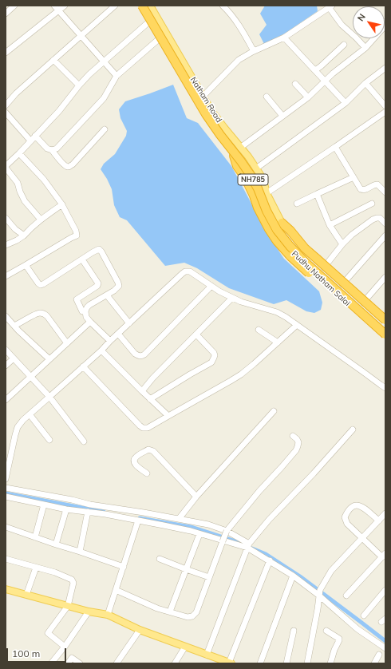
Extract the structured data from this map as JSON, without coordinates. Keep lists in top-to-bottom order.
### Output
{
  "streets": {
    "highway": ["NH785"],
    "main road": ["Natham Road", "Pudhu Natham Salai"]
  },
  "crossings": [
    ["Natham Road", "NH785"],
    ["Natham Road", "Pudhu Natham Salai"]
  ],
  "scale_bar": "100 m",
  "north": "top left"
}
